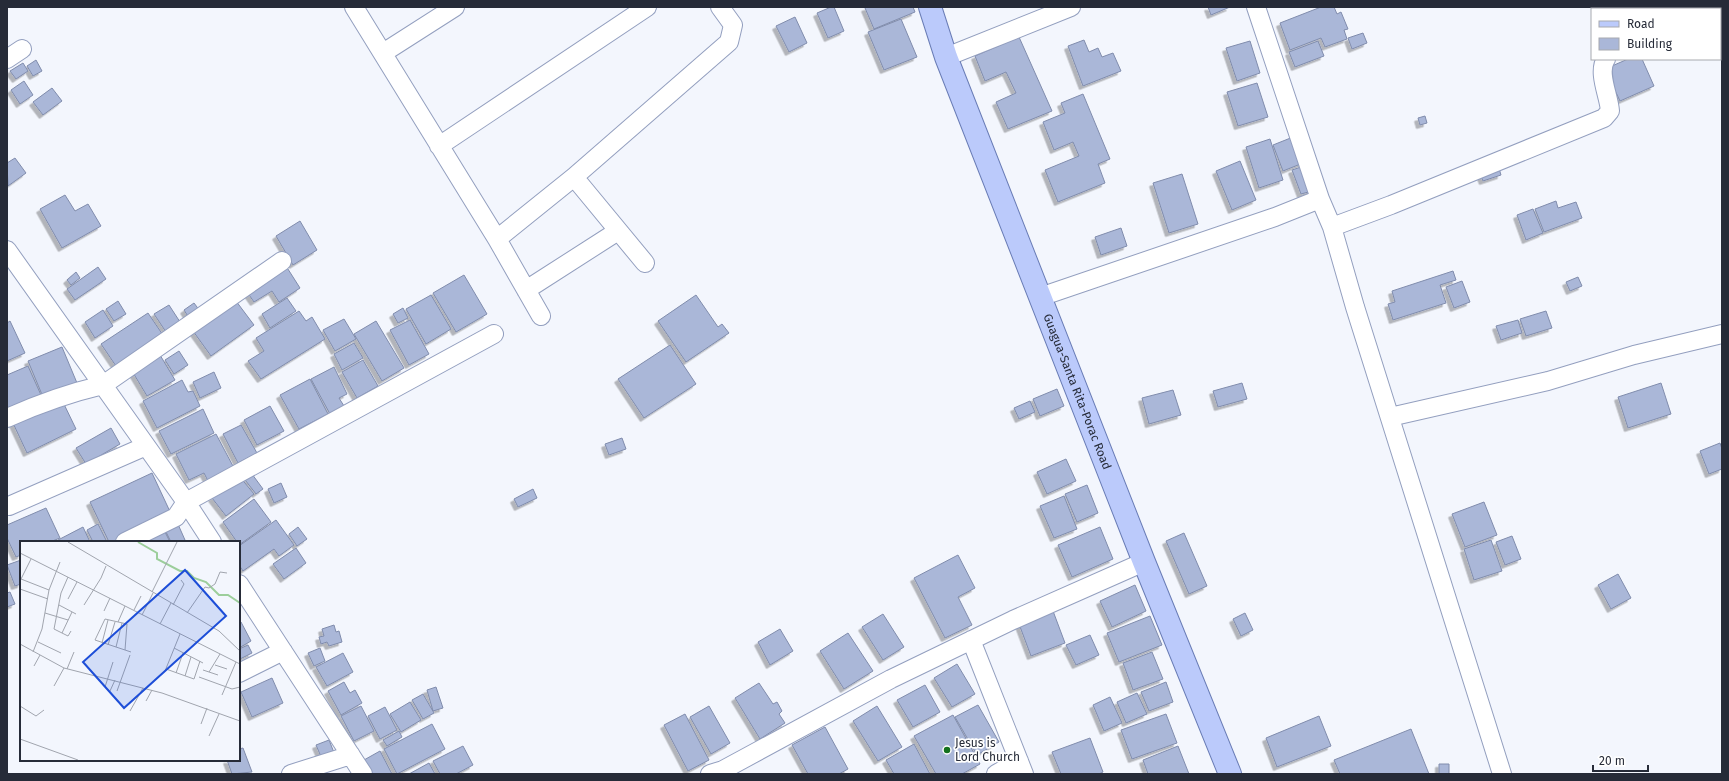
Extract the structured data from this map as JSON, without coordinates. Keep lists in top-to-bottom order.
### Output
{
  "streets": {
    "main road": ["Guagua-Santa Rita-Porac Road"]
  },
  "places": ["Jesus is Lord Church"],
  "legend": ["Road", "Building"],
  "scale_bar": "20 m"
}
